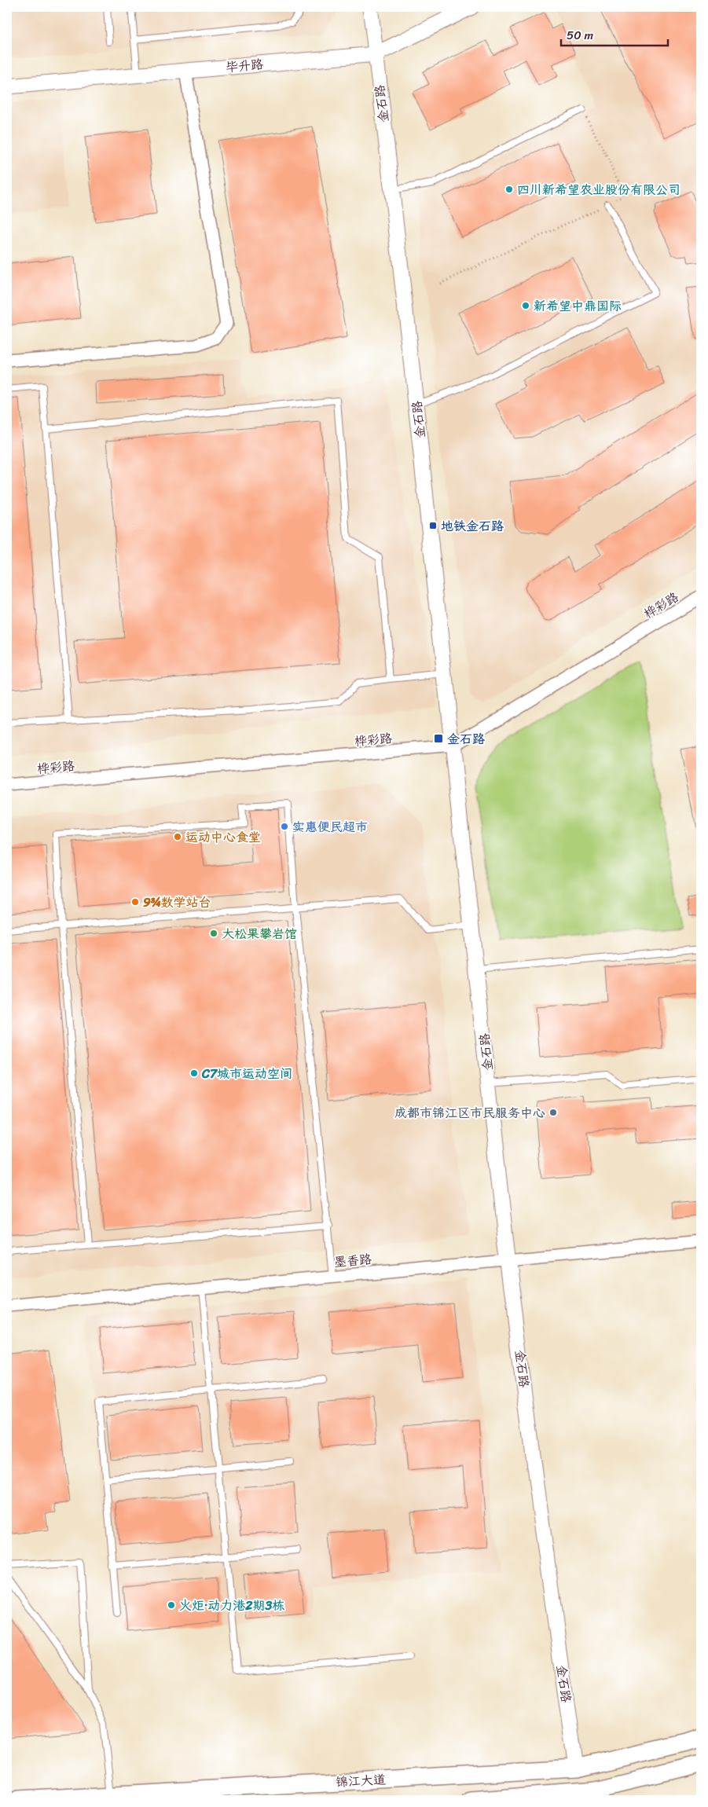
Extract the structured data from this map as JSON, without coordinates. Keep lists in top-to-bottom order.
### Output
{
  "streets": {
    "main road": ["锦江大道"],
    "street": [
      "毕升路",
      "金石路",
      "桦彩路",
      "墨香路"
    ]
  },
  "crossings": [
    ["毕升路", "金石路"],
    ["金石路", "桦彩路"],
    ["金石路", "墨香路"],
    ["金石路", "锦江大道"]
  ],
  "places": {
    "other": [
      "四川新希望农业股份有限公司",
      "新希望中鼎国际",
      "实惠便民超市",
      "运动中心食堂",
      "9¾数学站台",
      "大松果攀岩馆",
      "C7城市运动空间",
      "成都市锦江区市民服务中心",
      "火炬·动力港2期3栋"
    ],
    "transit": ["地铁金石路", "金石路"]
  },
  "scale_bar": "50 m"
}
